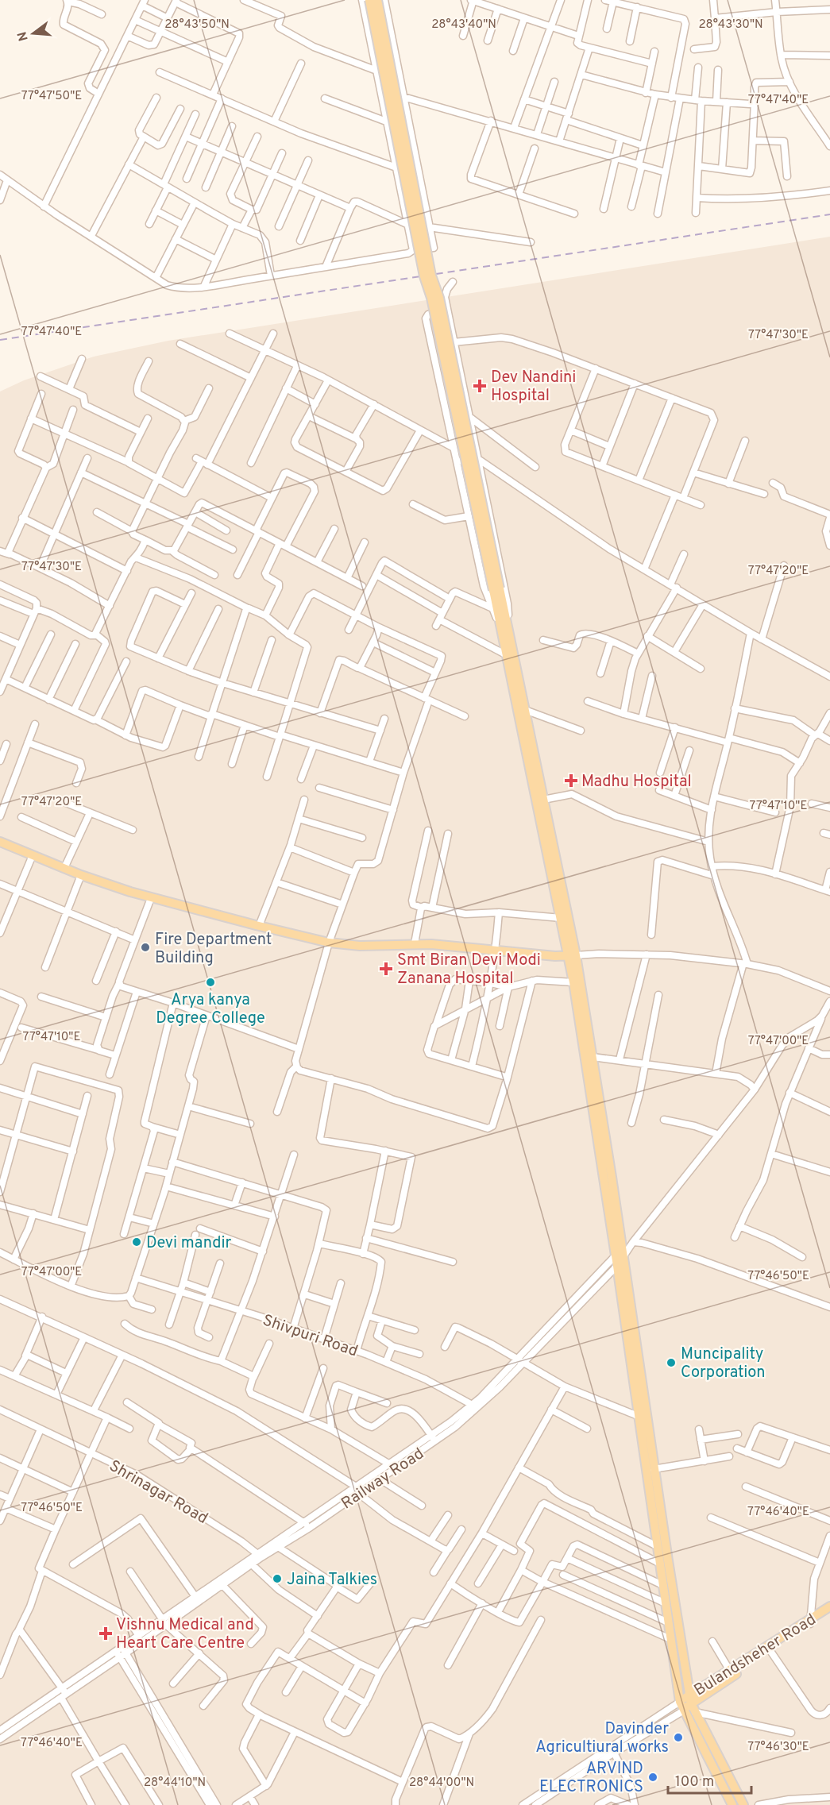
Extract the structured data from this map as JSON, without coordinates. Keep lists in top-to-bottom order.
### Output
{
  "streets": {
    "main road": ["Bulandsheher Road"],
    "street": ["Shivpuri Road", "Railway Road", "Shrinagar Road"]
  },
  "crossings": [
    ["Shivpuri Road", "Railway Road"]
  ],
  "places": {
    "health": [
      "Dev Nandini Hospital",
      "Madhu Hospital",
      "Smt Biran Devi Modi Zanana Hospital",
      "Vishnu Medical and Heart Care Centre"
    ],
    "other": [
      "Fire Department Building",
      "Arya kanya Degree College",
      "Devi mandir",
      "Muncipality Corporation",
      "Jaina Talkies",
      "Davinder Agricultiural works",
      "ARVIND ELECTRONICS"
    ]
  },
  "scale_bar": "100 m",
  "north": "left",
  "coordinates": [
    "28°43'50\"N",
    "28°43'40\"N",
    "28°43'30\"N",
    "77°47'50\"E",
    "77°47'40\"E",
    "77°47'30\"E",
    "77°47'20\"E",
    "77°47'10\"E",
    "77°47'00\"E",
    "77°46'50\"E",
    "77°46'40\"E",
    "77°46'30\"E",
    "28°44'10\"N",
    "28°44'00\"N"
  ]
}
